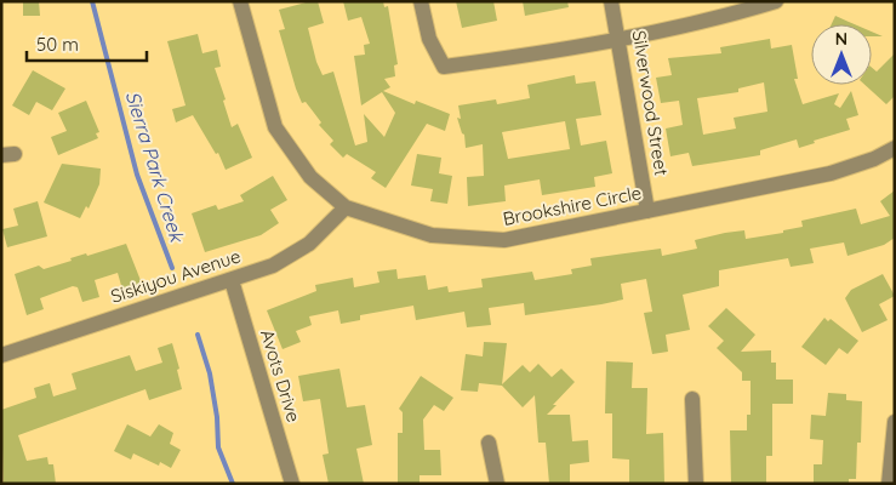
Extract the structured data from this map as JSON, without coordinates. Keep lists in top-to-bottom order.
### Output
{
  "streets": {
    "street": [
      "Silverwood Street",
      "Brookshire Circle",
      "Siskiyou Avenue",
      "Avots Drive"
    ]
  },
  "crossings": [
    ["Silverwood Street", "Brookshire Circle"],
    ["Brookshire Circle", "Siskiyou Avenue"],
    ["Siskiyou Avenue", "Avots Drive"]
  ],
  "water": ["Sierra Park Creek"],
  "scale_bar": "50 m",
  "north": "top"
}
